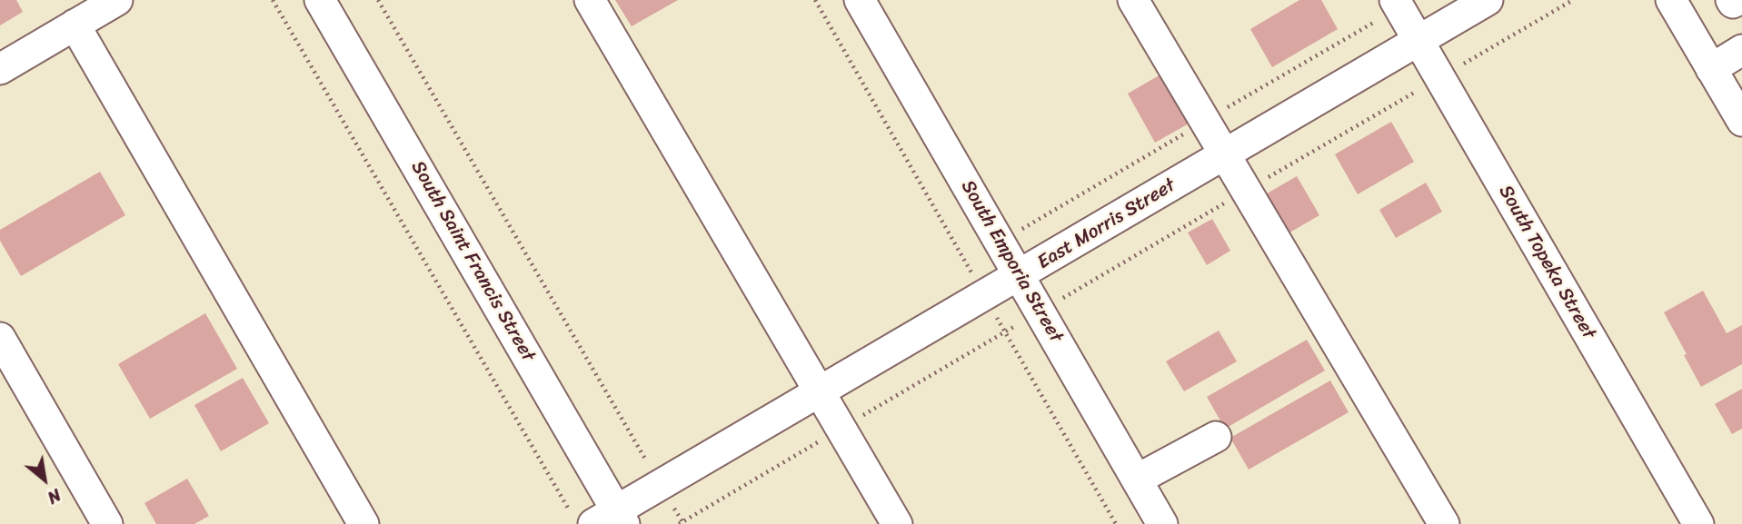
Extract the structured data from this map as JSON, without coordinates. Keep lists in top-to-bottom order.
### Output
{
  "streets": {
    "street": [
      "East Morris Street",
      "South Saint Francis Street",
      "South Emporia Street",
      "South Topeka Street"
    ]
  },
  "crossings": [
    ["East Morris Street", "South Saint Francis Street"],
    ["East Morris Street", "South Emporia Street"],
    ["East Morris Street", "South Topeka Street"]
  ],
  "north": "bottom right"
}
